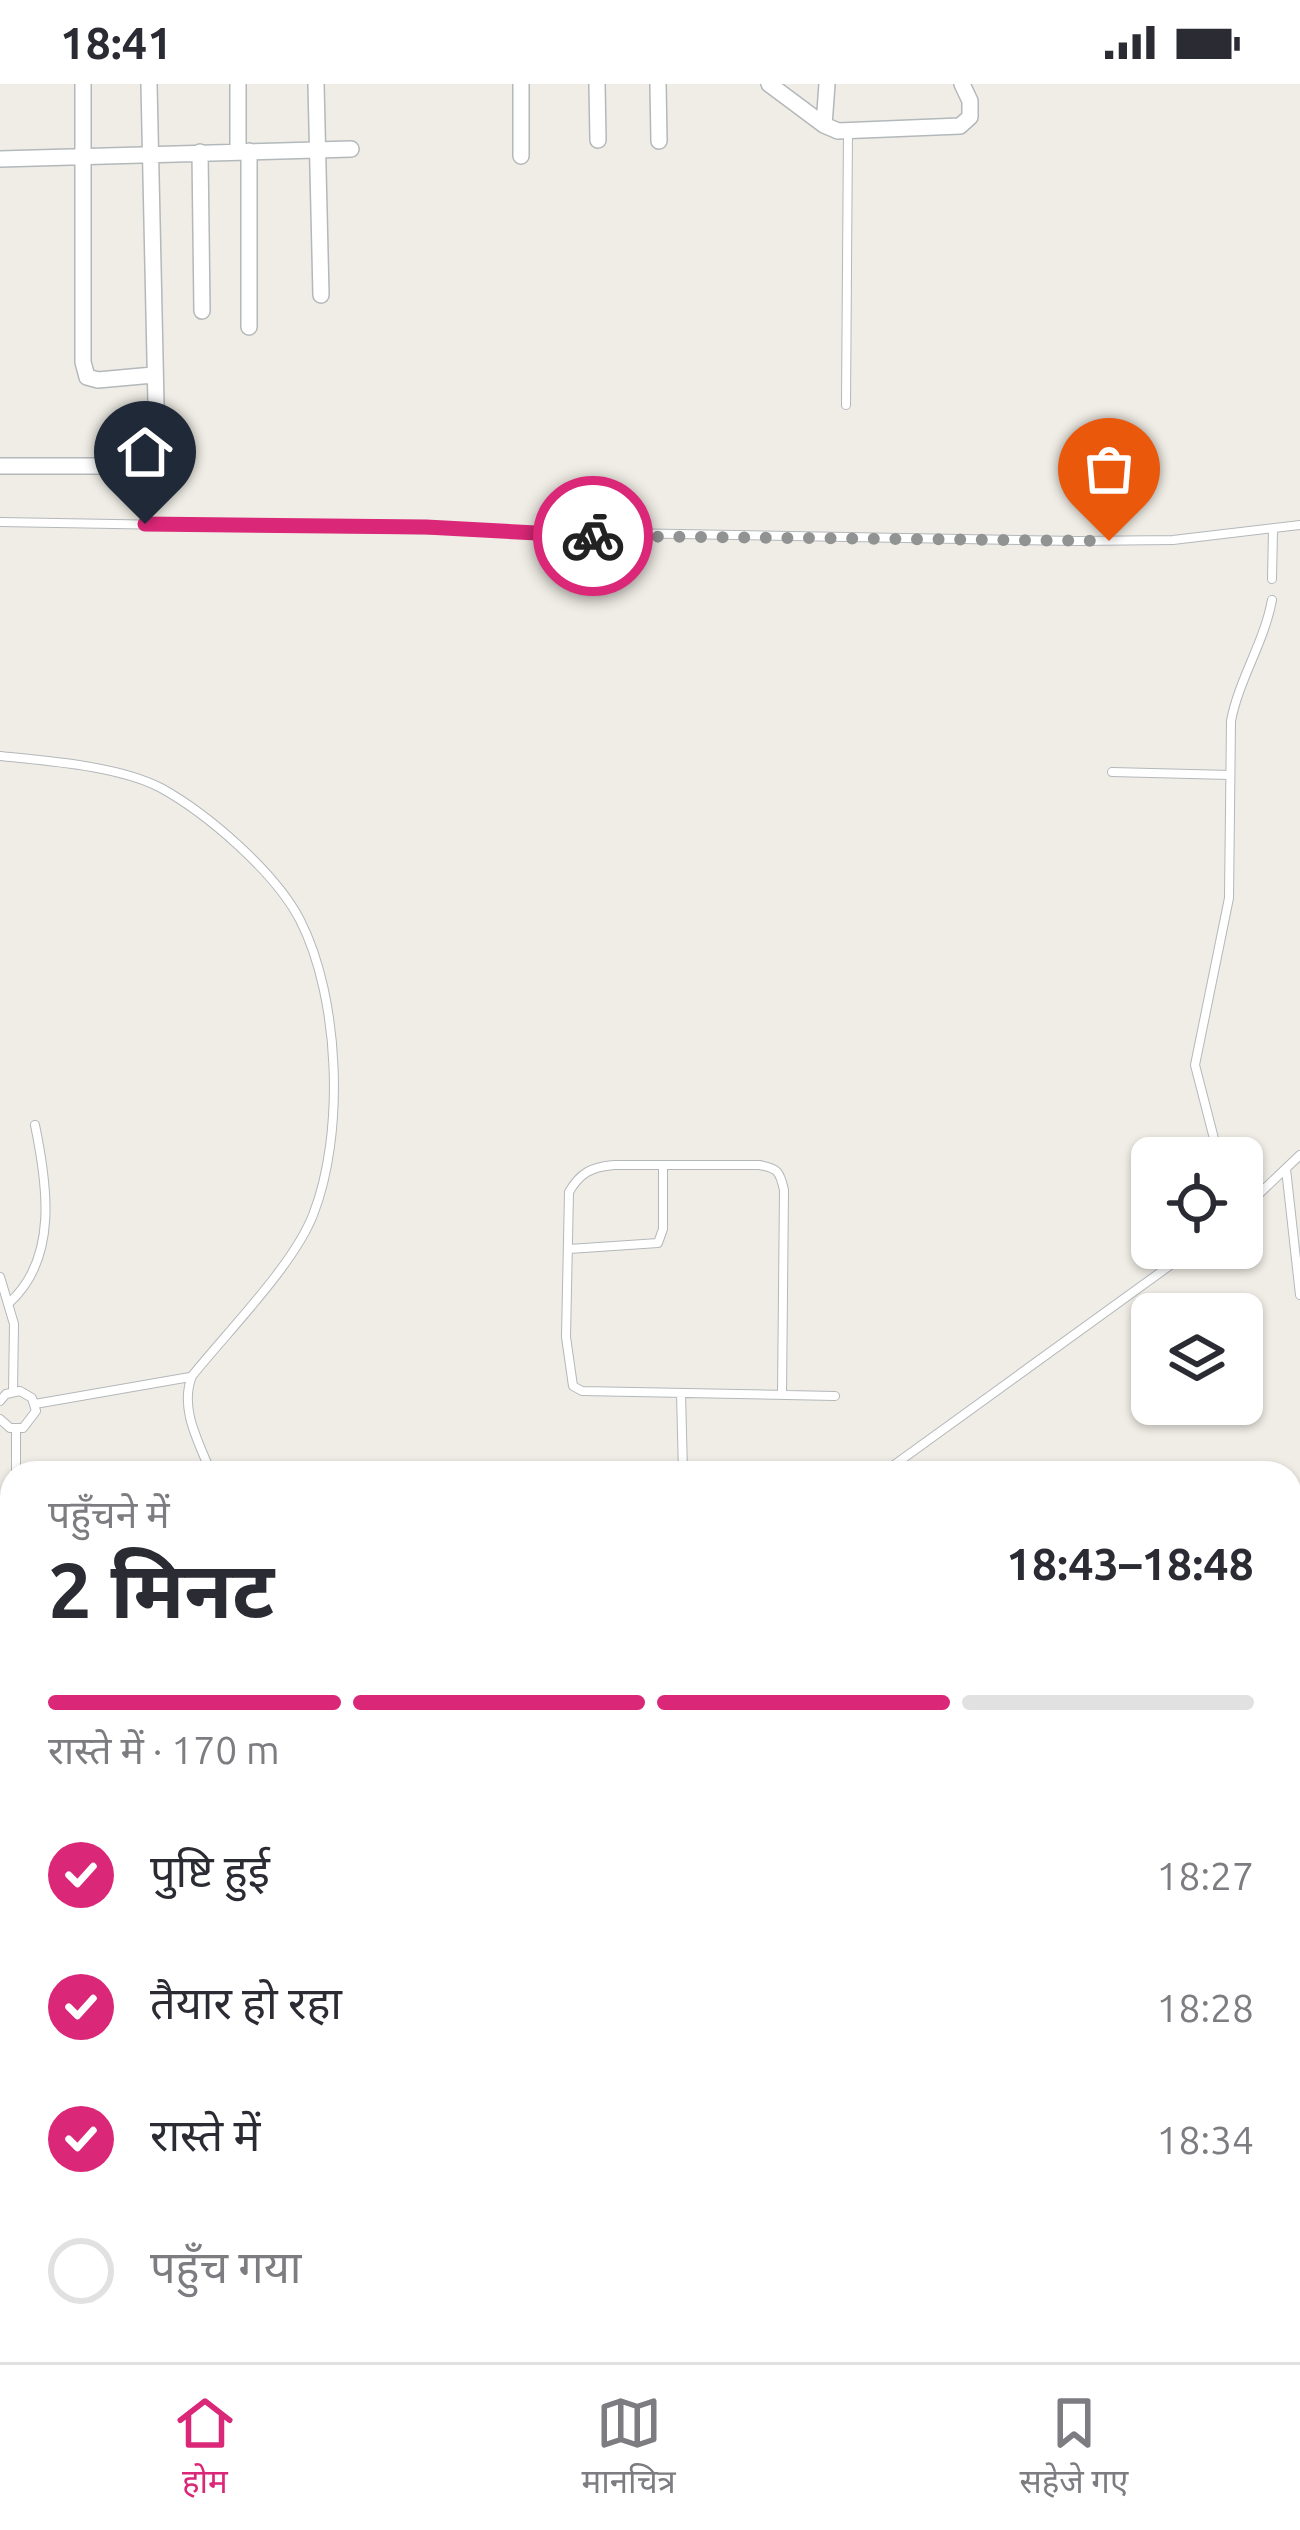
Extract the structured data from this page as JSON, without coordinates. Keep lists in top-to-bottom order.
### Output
{
  "page": {
    "status": "18:41",
    "heading": ["2 मिनट", "पहुँचने में", "18:43–18:48"],
    "bar": "रास्ते में · 170 m",
    "list": [
      ["पुष्टि हुई", "18:27"],
      ["तैयार हो रहा", "18:28"],
      ["रास्ते में", "18:34"],
      "पहुँच गया"
    ],
    "tabs": ["होम", "मानचित्र", "सहेजे गए"]
  }
}
